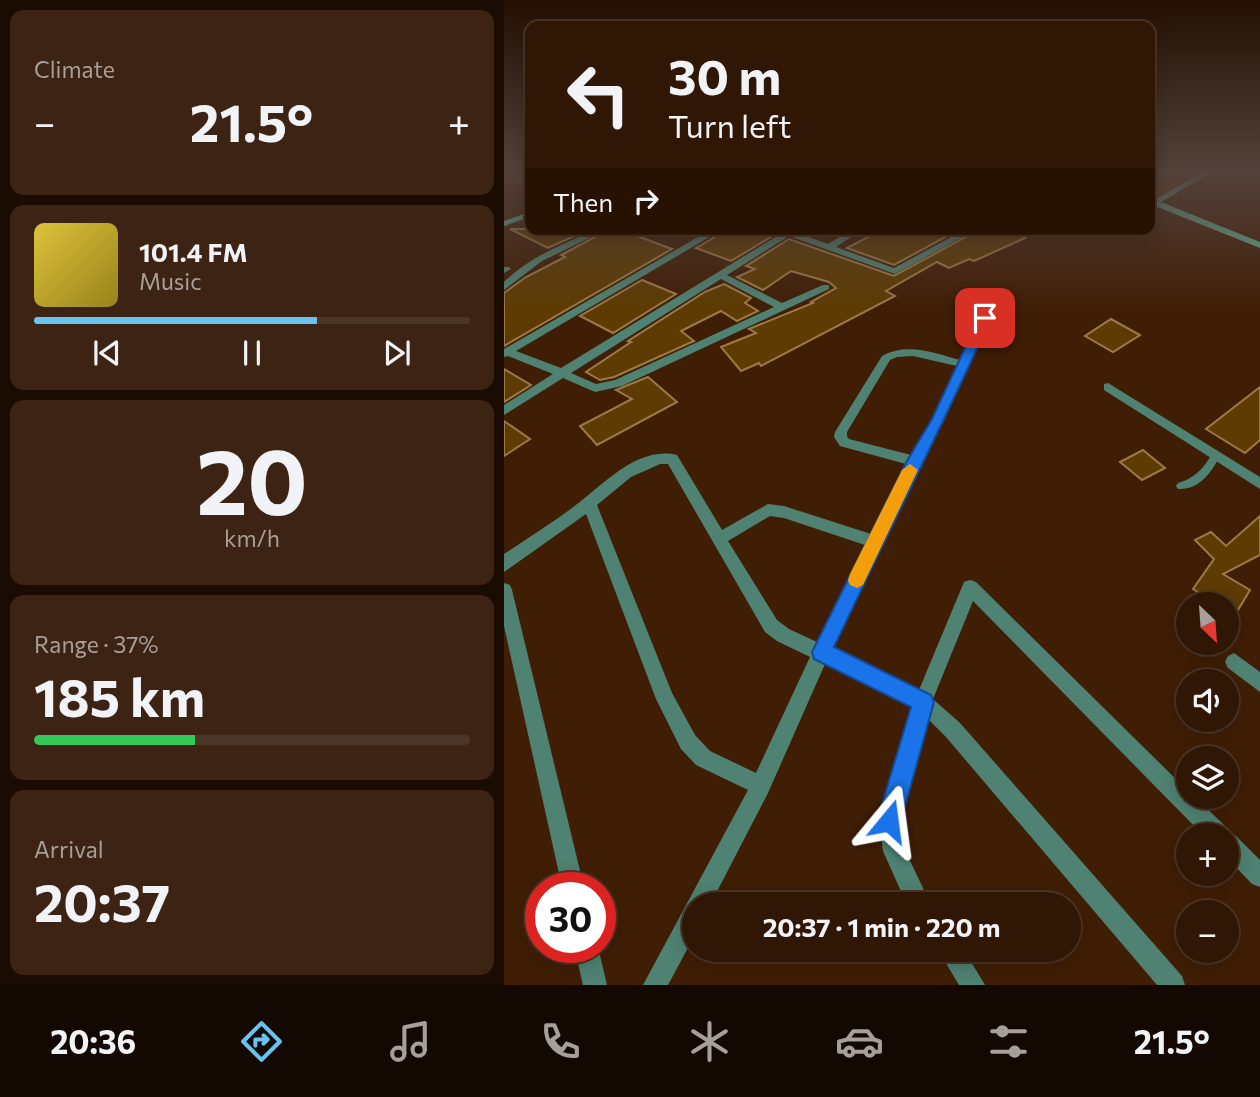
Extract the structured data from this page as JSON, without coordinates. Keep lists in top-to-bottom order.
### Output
{
  "north": "bottom right",
  "page": {
    "tile": [
      "Climate",
      ["20", "km/h"],
      ["Range · 37%", "185 km"],
      ["Arrival", "20:37"]
    ],
    "turn": ["30 m", "Turn left"],
    "heat": ["−", "21.5°", "+"],
    "then": "Then",
    "song": ["101.4 FM", "Music"],
    "map_buttons": ["+", "−"],
    "limit": "30",
    "trip": "20:37 · 1 min · 220 m",
    "tabs": ["20:36", "21.5°"]
  }
}
